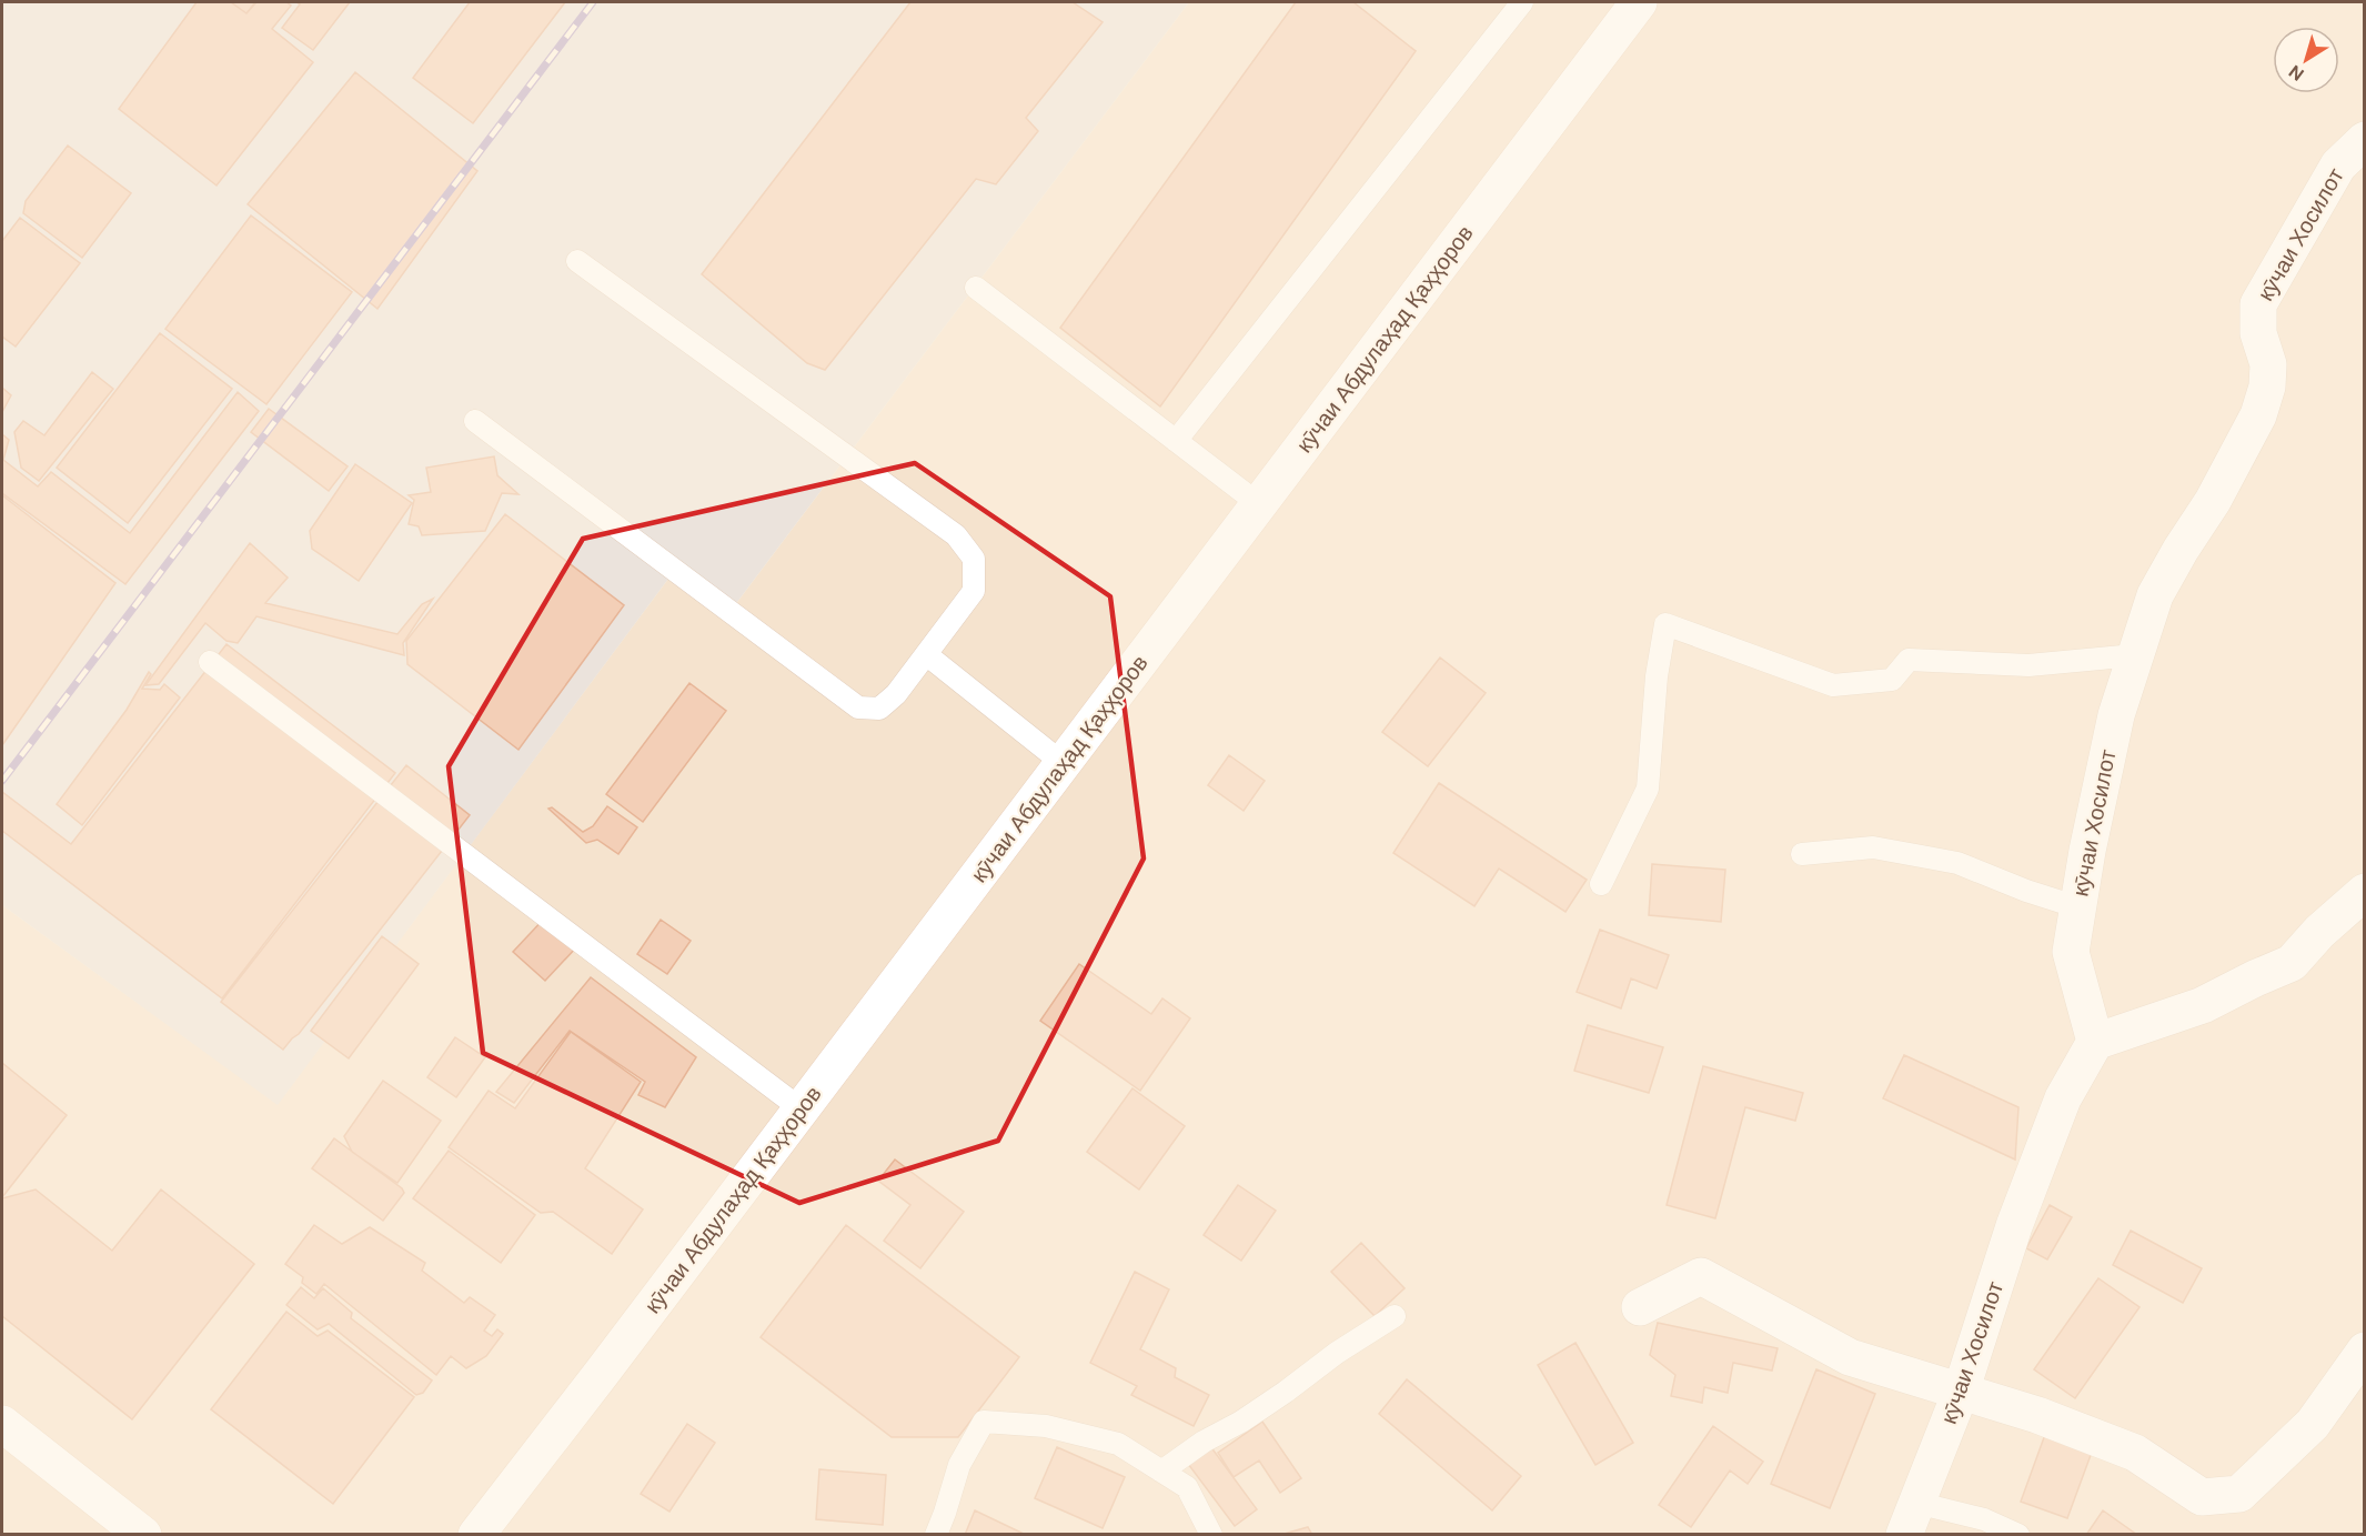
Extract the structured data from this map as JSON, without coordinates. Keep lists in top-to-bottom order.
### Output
{
  "streets": {
    "street": ["кӯчаи Хосилот", "кӯчаи Абдулаҳад Қаҳҳоров"]
  },
  "north": "bottom left"
}
